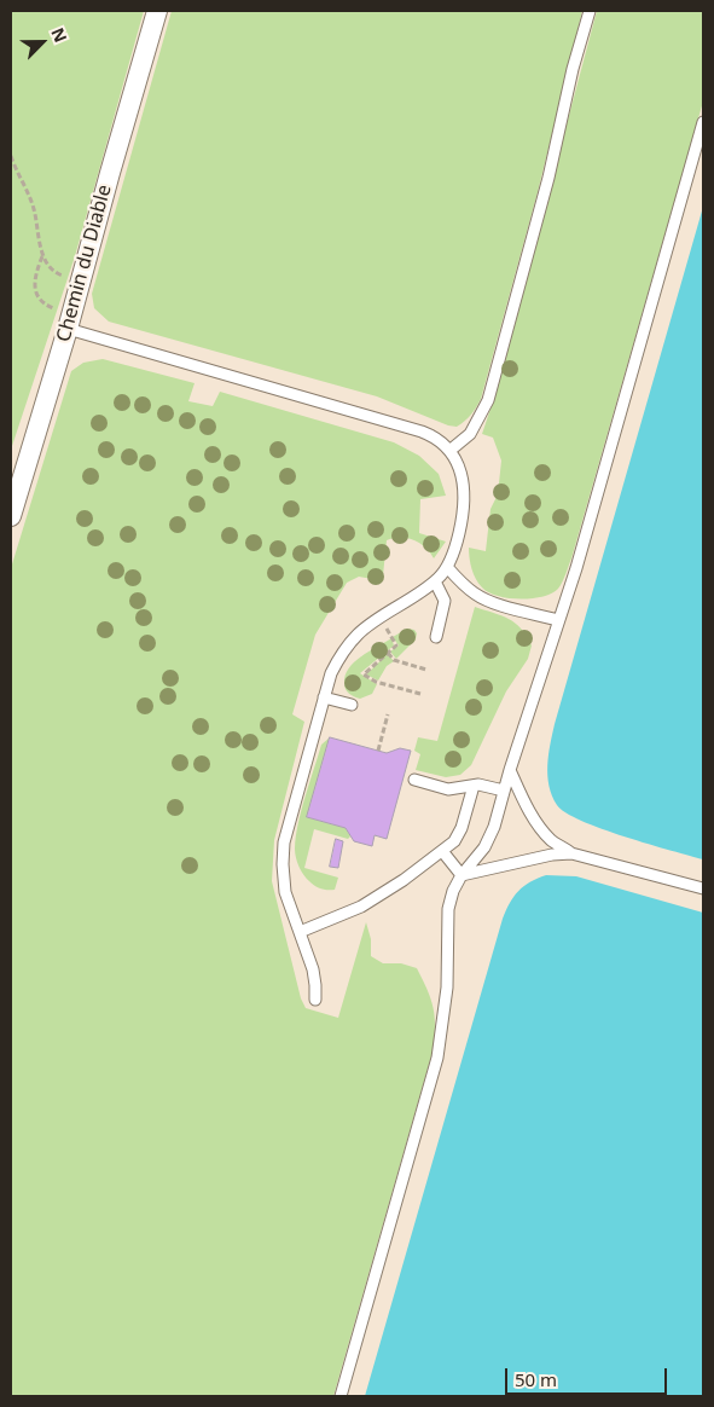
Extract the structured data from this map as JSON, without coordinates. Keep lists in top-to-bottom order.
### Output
{
  "streets": {
    "street": ["Chemin du Diable"]
  },
  "scale_bar": "50 m",
  "north": "top right"
}
